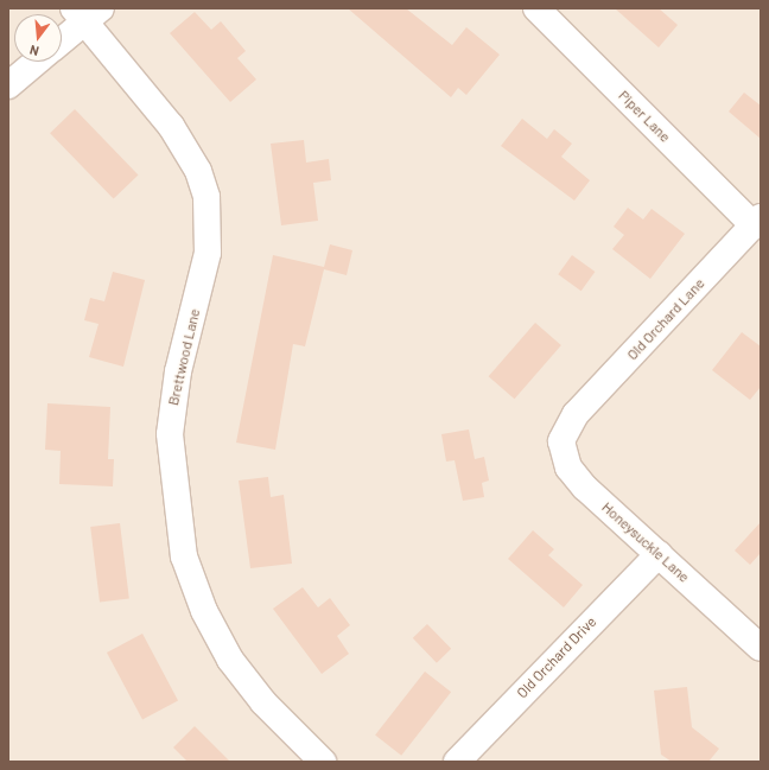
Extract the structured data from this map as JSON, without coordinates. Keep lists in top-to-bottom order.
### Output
{
  "streets": {
    "street": [
      "Piper Lane",
      "Old Orchard Lane",
      "Brettwood Lane",
      "Honeysuckle Lane",
      "Old Orchard Drive"
    ]
  },
  "crossings": [
    ["Piper Lane", "Old Orchard Lane"],
    ["Old Orchard Lane", "Honeysuckle Lane"],
    ["Honeysuckle Lane", "Old Orchard Drive"]
  ],
  "north": "bottom"
}
